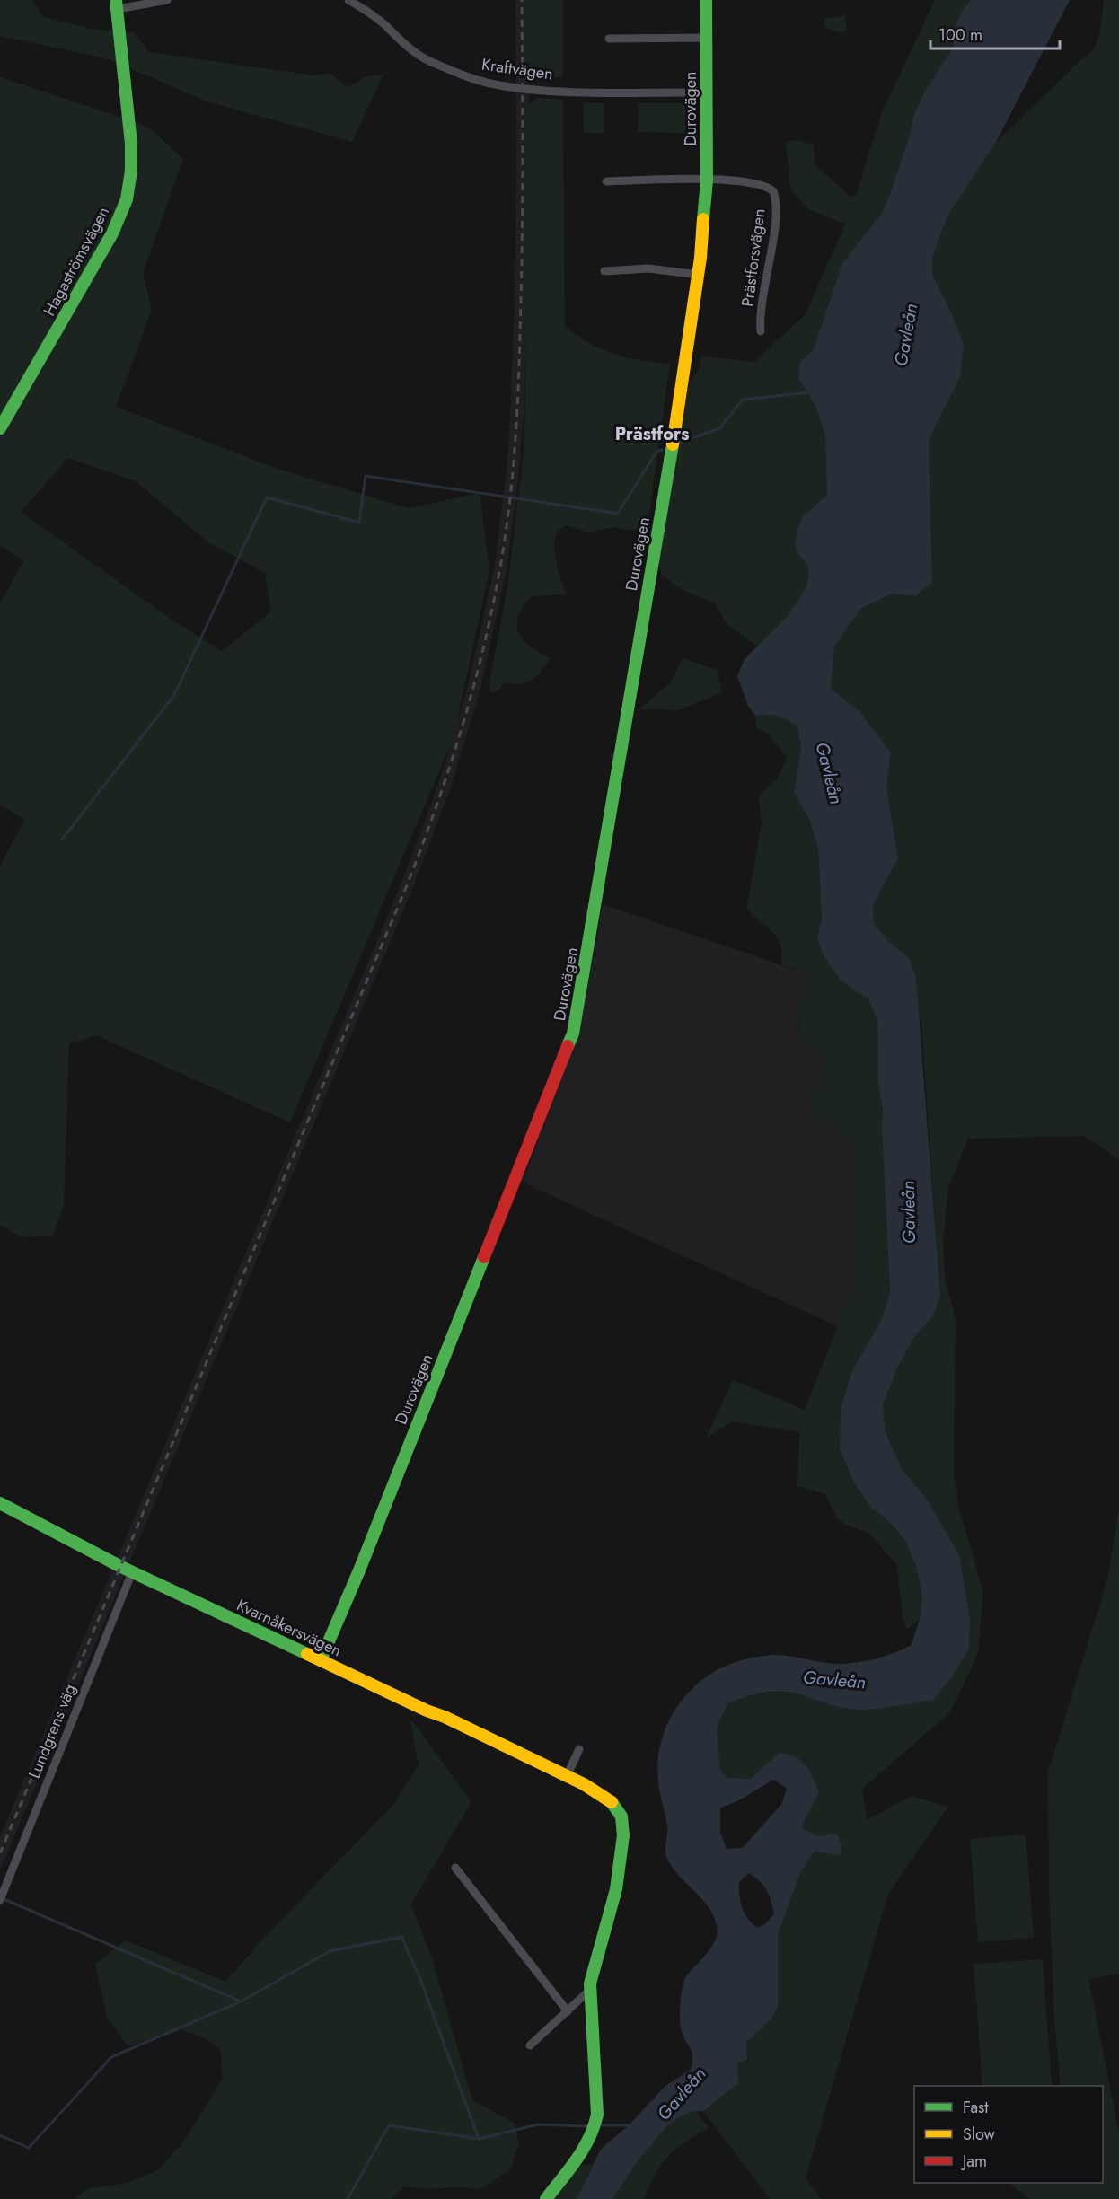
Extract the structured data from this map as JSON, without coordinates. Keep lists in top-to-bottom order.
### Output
{
  "streets": {
    "street": [
      "Kraftvägen",
      "Durovägen",
      "Prästforsvägen",
      "Hagaströmsvägen",
      "Kvarnåkersvägen",
      "Lundgrens väg"
    ]
  },
  "crossings": [
    ["Kraftvägen", "Durovägen"],
    ["Durovägen", "Prästforsvägen"],
    ["Durovägen", "Kvarnåkersvägen"],
    ["Kvarnåkersvägen", "Lundgrens väg"]
  ],
  "districts": ["Prästfors"],
  "water": ["Gavleån"],
  "legend": ["Fast", "Slow", "Jam"],
  "scale_bar": "100 m"
}
